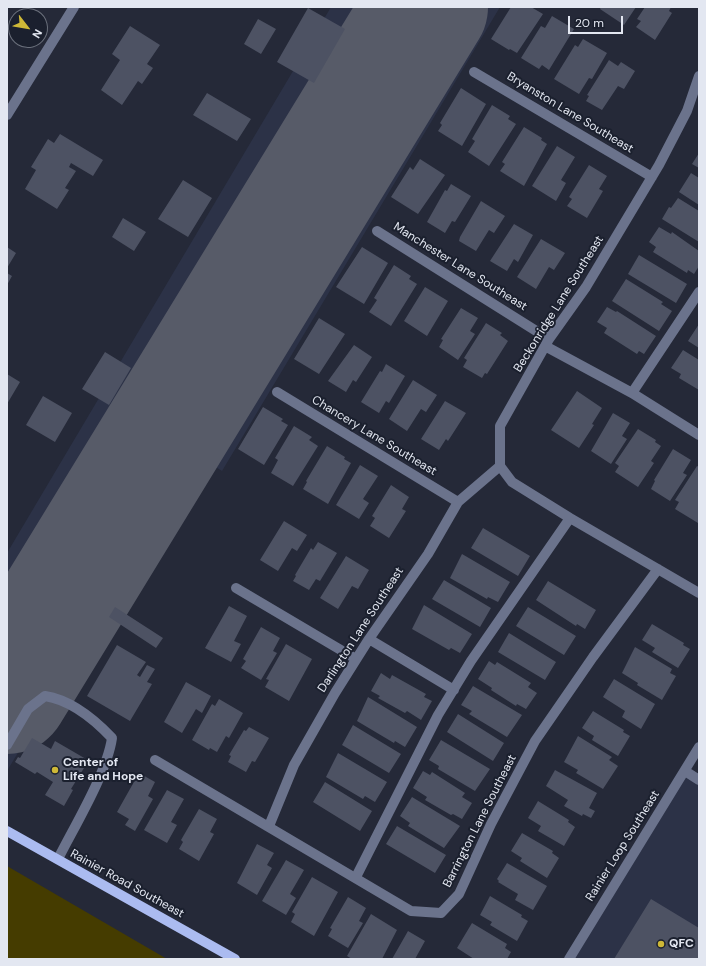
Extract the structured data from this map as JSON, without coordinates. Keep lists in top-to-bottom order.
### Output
{
  "streets": {
    "main road": ["Rainier Road Southeast"],
    "street": [
      "Bryanston Lane Southeast",
      "Manchester Lane Southeast",
      "Beckonridge Lane Southeast",
      "Chancery Lane Southeast",
      "Darlington Lane Southeast",
      "Barrington Lane Southeast",
      "Rainier Loop Southeast"
    ]
  },
  "crossings": [
    ["Bryanston Lane Southeast", "Beckonridge Lane Southeast"],
    ["Manchester Lane Southeast", "Beckonridge Lane Southeast"],
    ["Beckonridge Lane Southeast", "Darlington Lane Southeast"],
    ["Chancery Lane Southeast", "Darlington Lane Southeast"],
    ["Darlington Lane Southeast", "Barrington Lane Southeast"]
  ],
  "places": ["Center of Life and Hope", "QFC"],
  "scale_bar": "20 m",
  "north": "bottom right"
}
